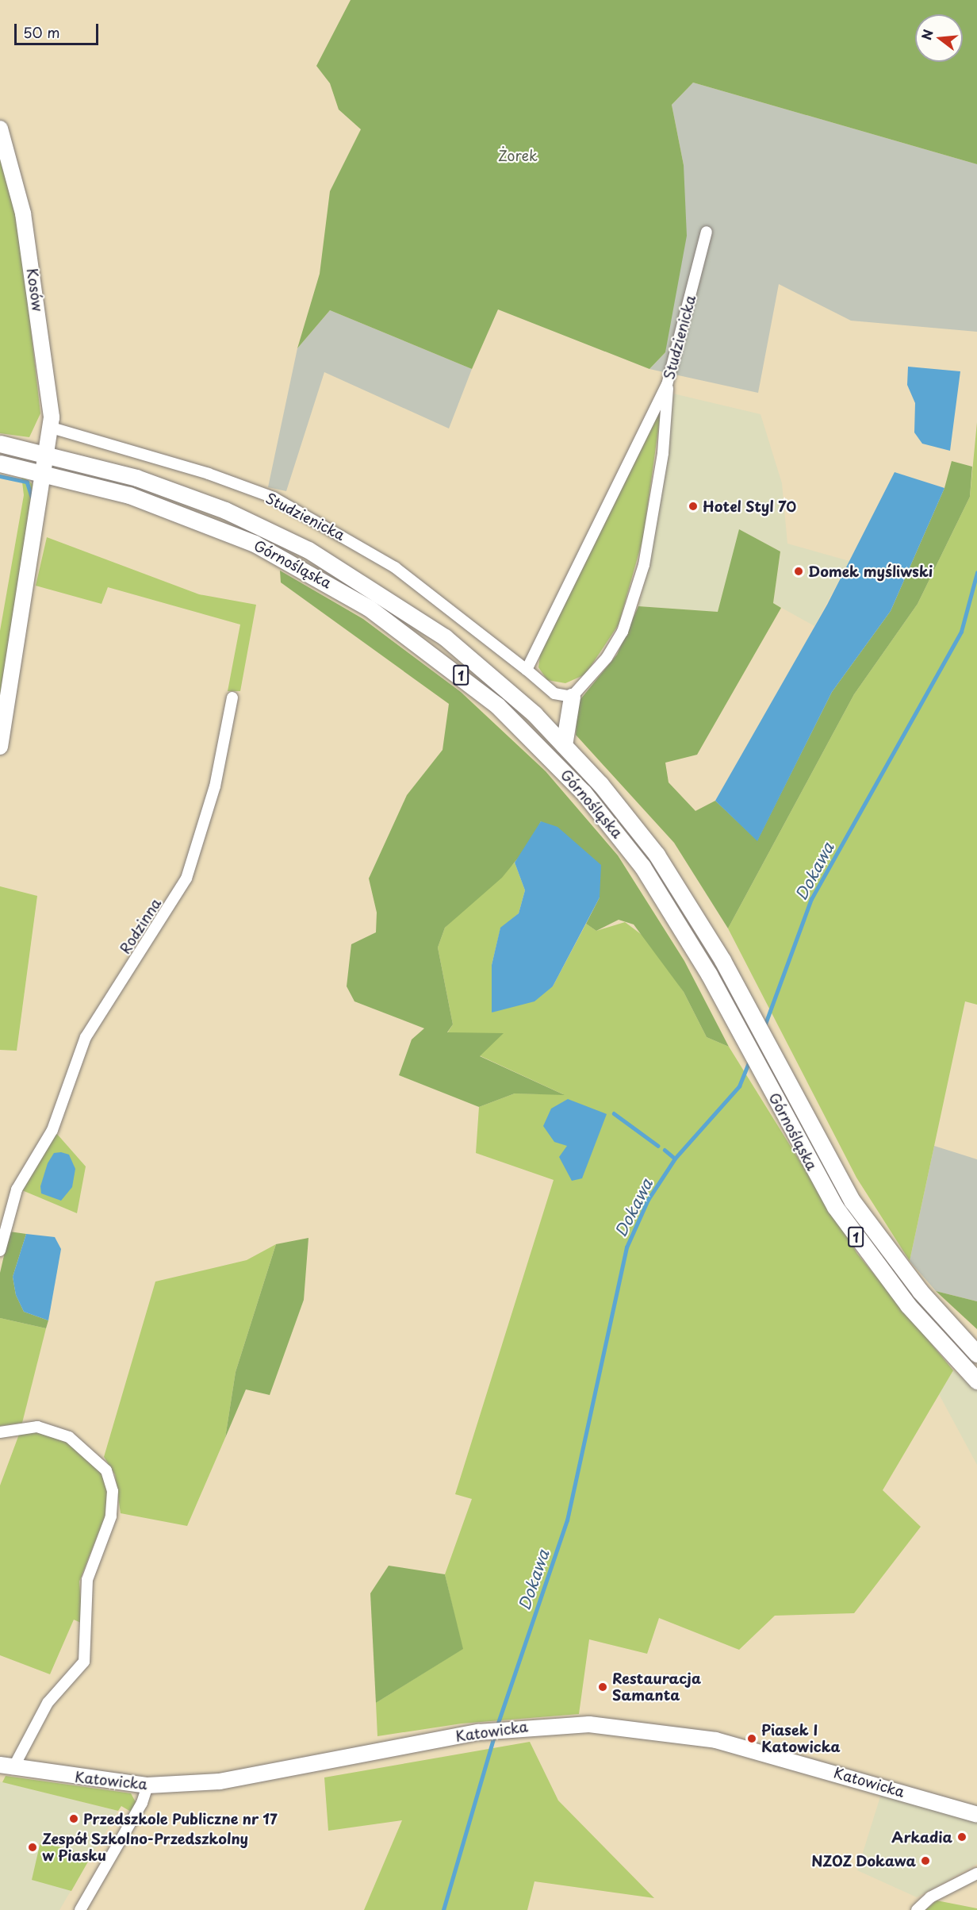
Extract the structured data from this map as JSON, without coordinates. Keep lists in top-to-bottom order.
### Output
{
  "streets": {
    "main road": ["Górnośląska", "1"],
    "street": [
      "Kosów",
      "Studzienicka",
      "Rodzinna",
      "Katowicka"
    ]
  },
  "crossings": [
    ["Kosów", "Studzienicka"],
    ["Kosów", "Górnośląska"]
  ],
  "water": ["Dokawa"],
  "parks": ["Żorek"],
  "places": [
    "Hotel Styl 70",
    "Domek myśliwski",
    "Restauracja Samanta",
    "Piasek I Katowicka",
    "Przedszkole Publiczne nr 17",
    "Arkadia",
    "Zespół Szkolno-Przedszkolny w Piasku",
    "NZOZ Dokawa"
  ],
  "scale_bar": "50 m",
  "north": "left"
}
